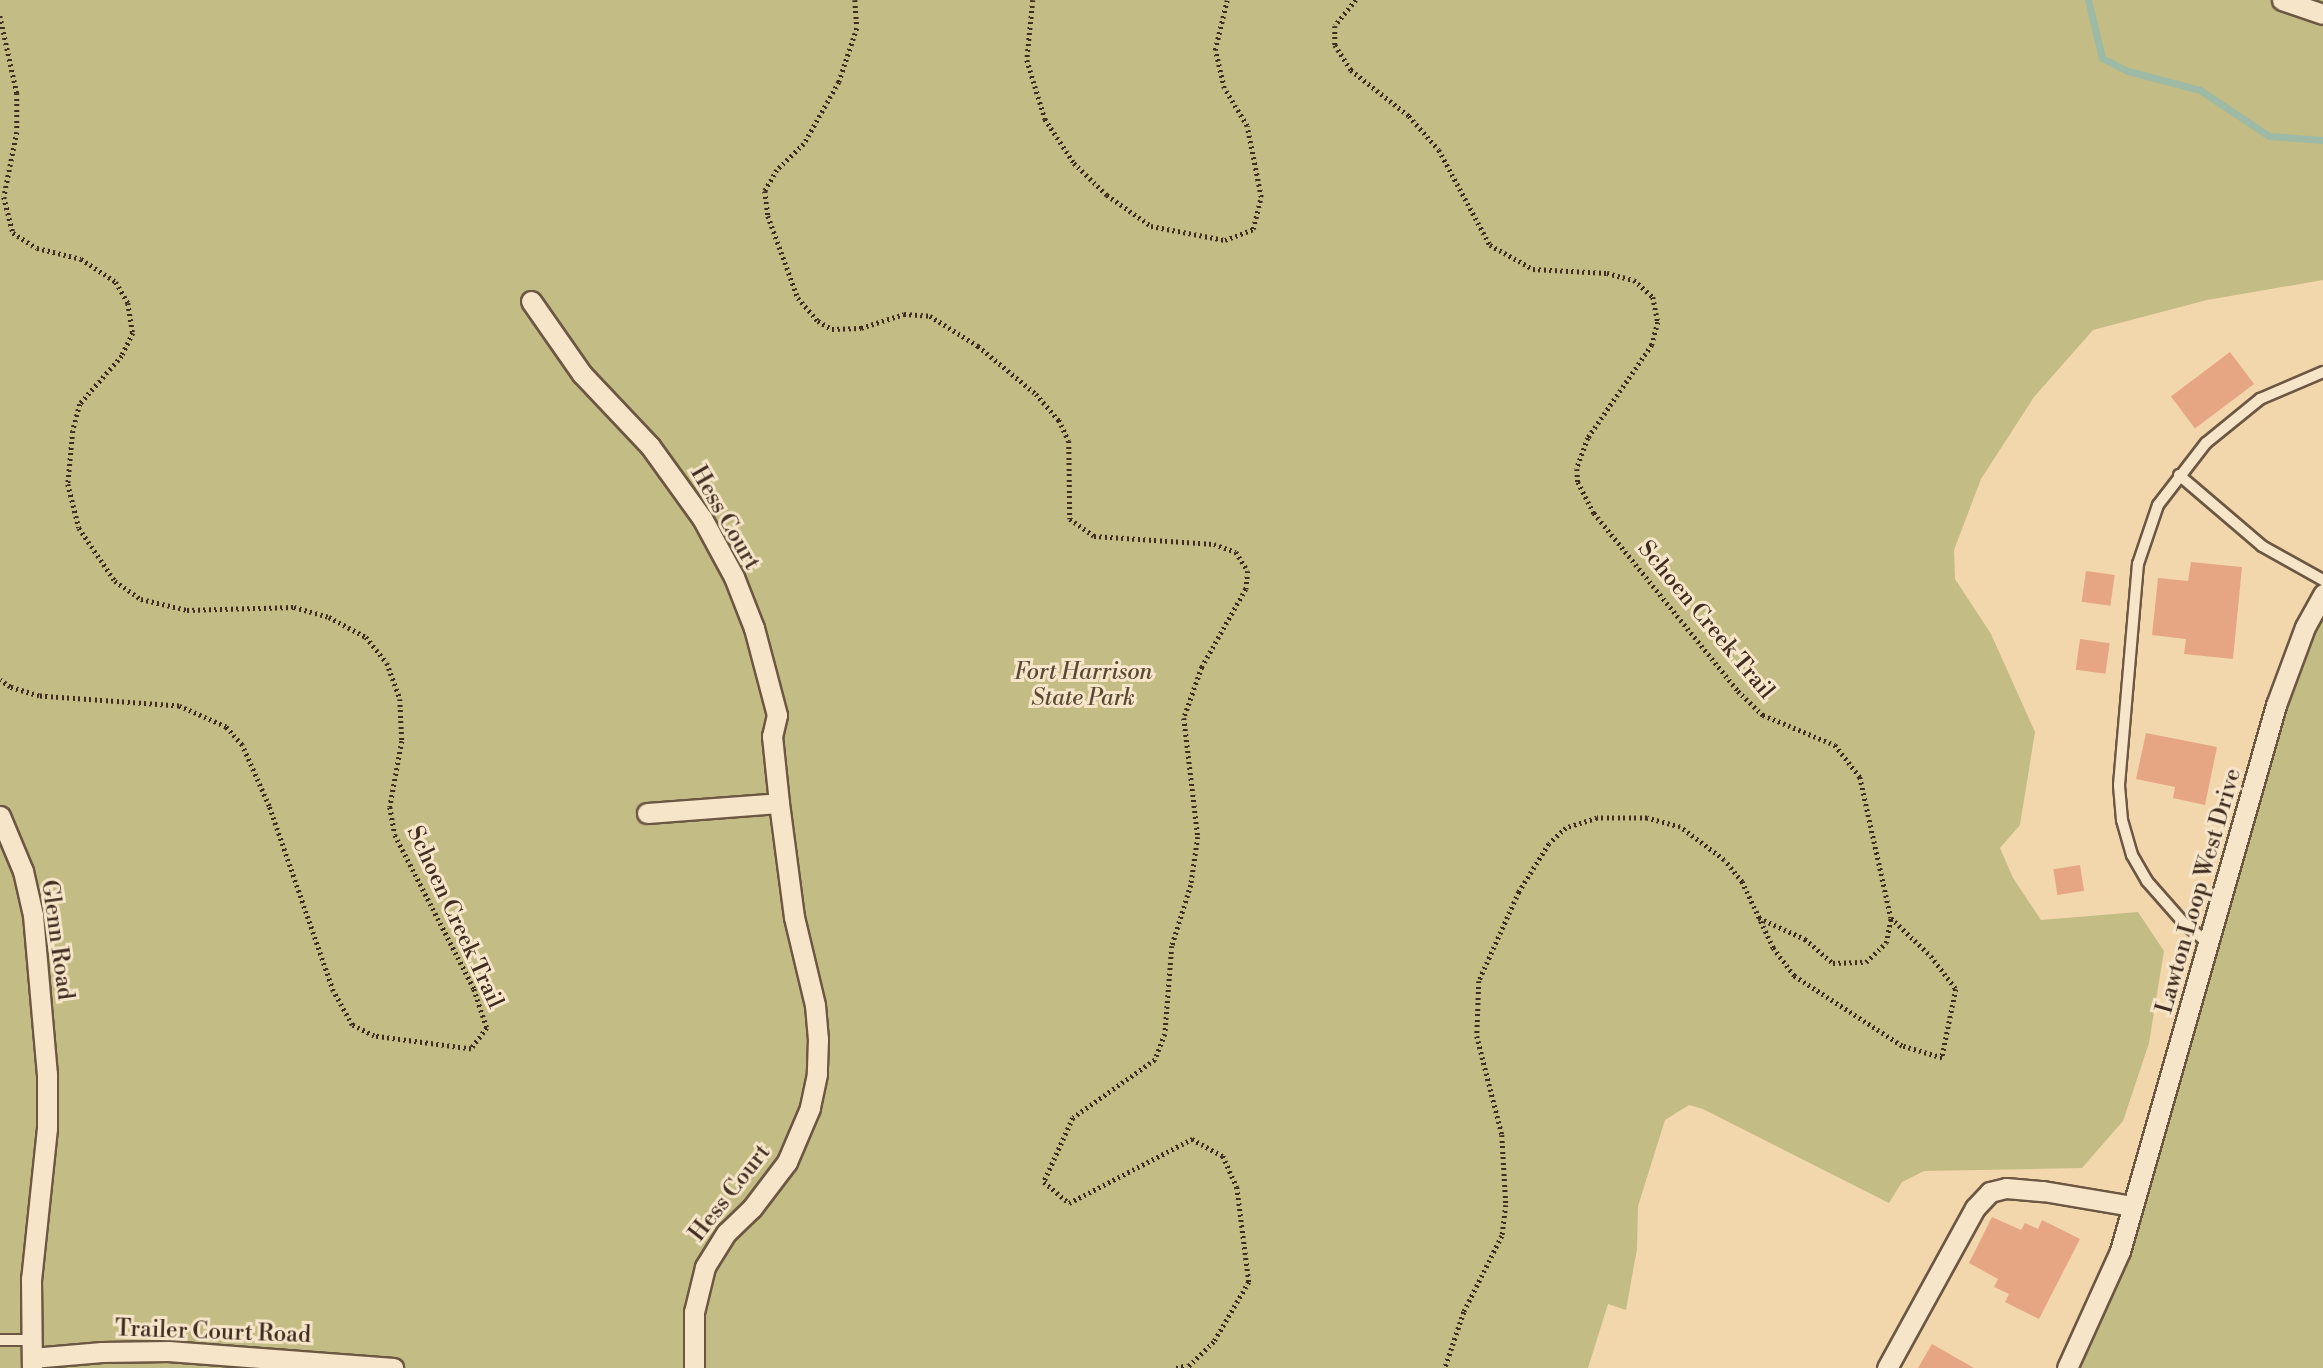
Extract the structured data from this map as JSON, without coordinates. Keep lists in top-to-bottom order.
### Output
{
  "streets": {
    "street": [
      "Hess Court",
      "Lawton Loop West Drive",
      "Glenn Road",
      "Trailer Court Road"
    ],
    "path": ["Schoen Creek Trail"]
  },
  "crossings": [
    ["Glenn Road", "Trailer Court Road"]
  ],
  "parks": ["Fort Harrison State Park"]
}
